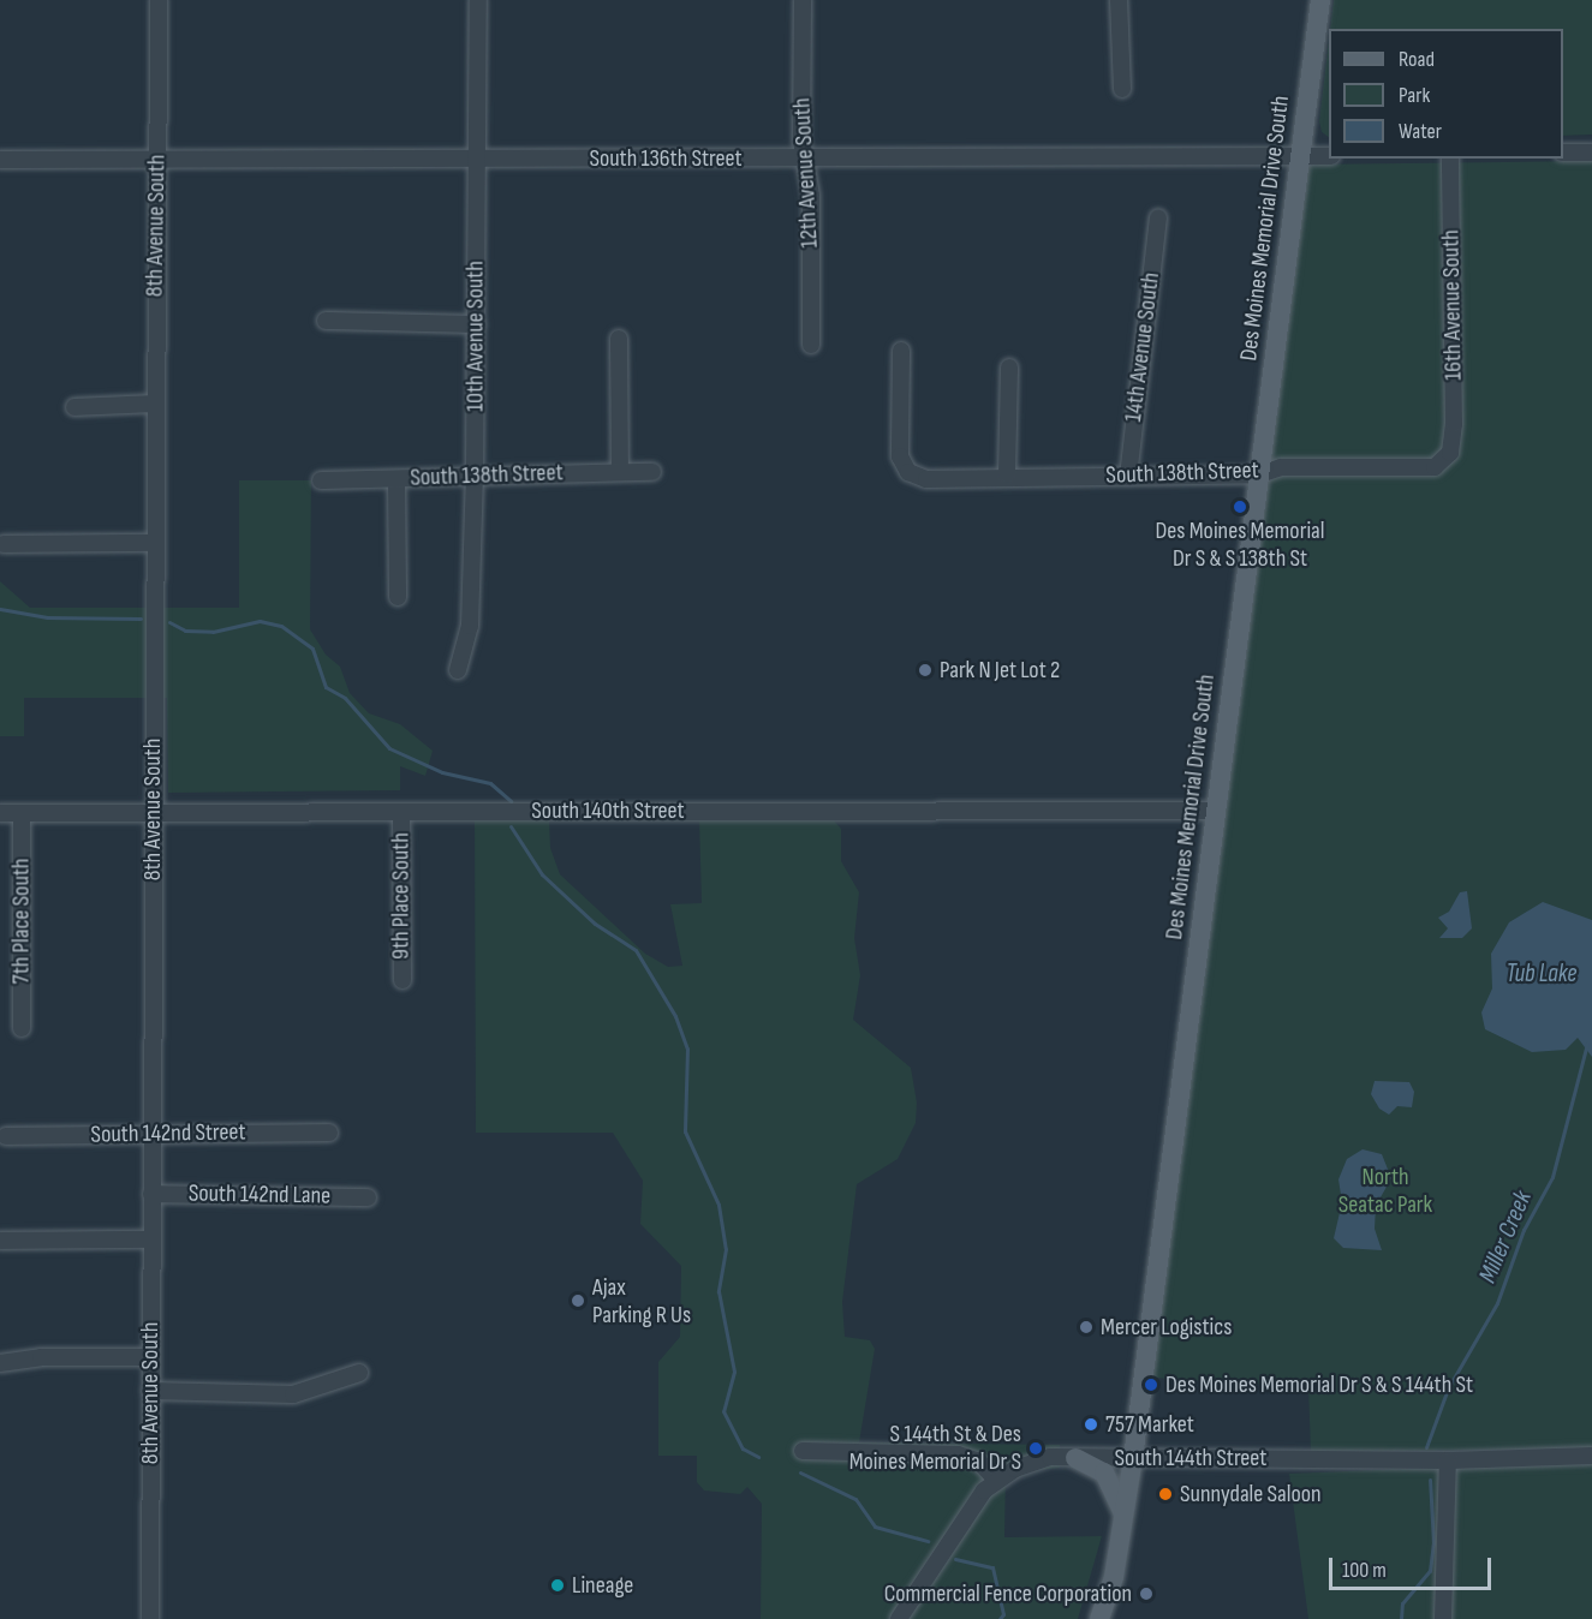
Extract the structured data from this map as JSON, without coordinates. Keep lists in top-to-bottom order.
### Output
{
  "streets": {
    "main road": ["Des Moines Memorial Drive South"],
    "street": [
      "South 136th Street",
      "12th Avenue South",
      "8th Avenue South",
      "16th Avenue South",
      "10th Avenue South",
      "14th Avenue South",
      "South 138th Street",
      "South 140th Street",
      "9th Place South",
      "7th Place South",
      "South 142nd Street",
      "South 142nd Lane",
      "South 144th Street"
    ]
  },
  "crossings": [
    ["South 136th Street", "12th Avenue South"],
    ["South 136th Street", "8th Avenue South"],
    ["South 136th Street", "Des Moines Memorial Drive South"],
    ["South 136th Street", "10th Avenue South"],
    ["8th Avenue South", "South 140th Street"],
    ["8th Avenue South", "South 142nd Street"],
    ["8th Avenue South", "South 142nd Lane"],
    ["Des Moines Memorial Drive South", "South 138th Street"],
    ["Des Moines Memorial Drive South", "South 140th Street"],
    ["Des Moines Memorial Drive South", "South 144th Street"],
    ["16th Avenue South", "South 138th Street"],
    ["10th Avenue South", "South 138th Street"],
    ["14th Avenue South", "South 138th Street"],
    ["South 140th Street", "9th Place South"],
    ["South 140th Street", "7th Place South"]
  ],
  "water": ["Tub Lake", "Miller Creek"],
  "parks": ["North Seatac Park"],
  "places": [
    "Des Moines Memorial Dr S & S 138th St",
    "Park N Jet Lot 2",
    "Ajax Parking R Us",
    "Mercer Logistics",
    "Des Moines Memorial Dr S & S 144th St",
    "757 Market",
    "S 144th St & Des Moines Memorial Dr S",
    "Sunnydale Saloon",
    "Lineage",
    "Commercial Fence Corporation"
  ],
  "legend": ["Road", "Park", "Water"],
  "scale_bar": "100 m"
}
